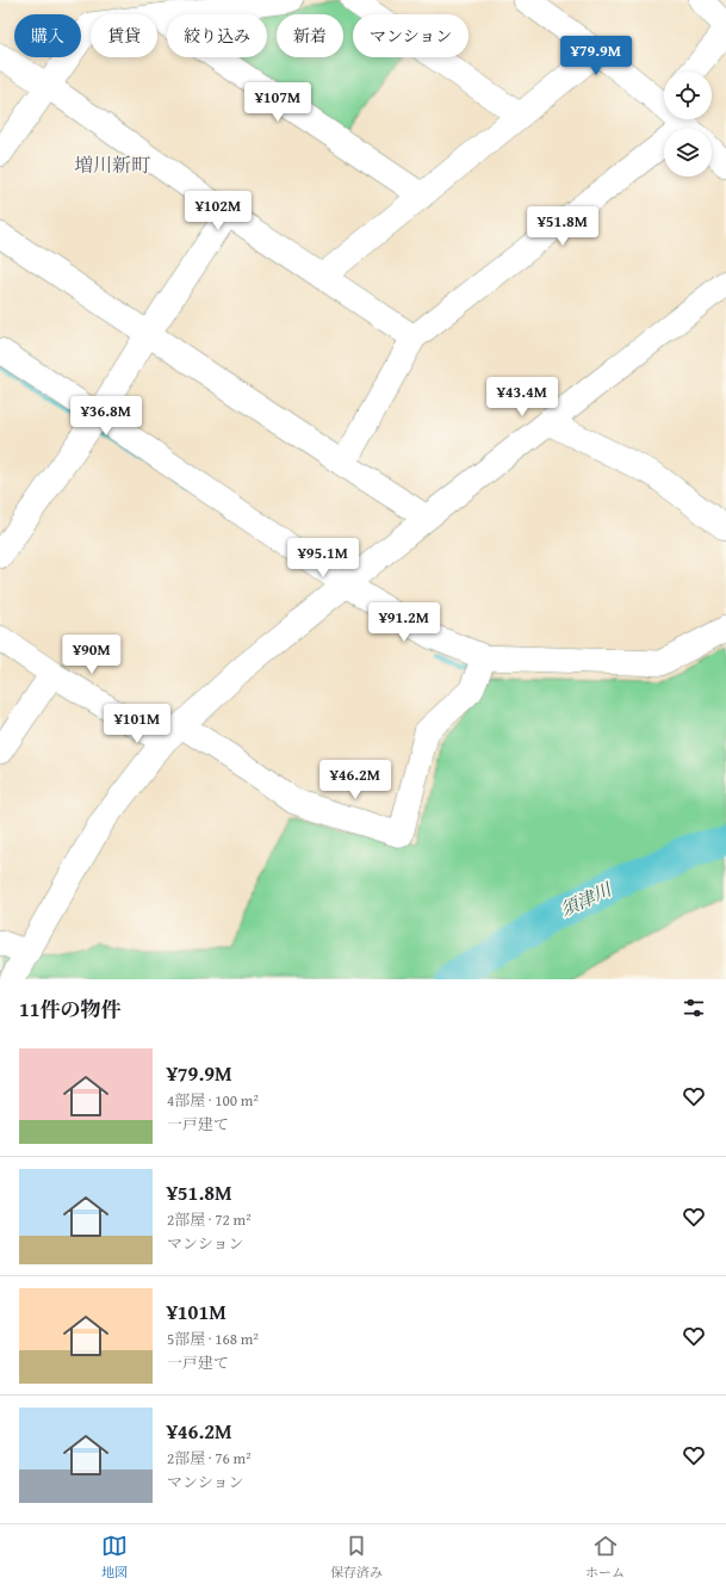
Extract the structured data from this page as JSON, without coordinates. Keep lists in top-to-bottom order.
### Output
{
  "districts": ["増川新町"],
  "water": ["須津川"],
  "page": {
    "chip": [
      "購入",
      "賃貸",
      "絞り込み",
      "新着",
      "マンション"
    ],
    "price": [
      "¥79.9M",
      "¥107M",
      "¥102M",
      "¥51.8M",
      "¥43.4M",
      "¥36.8M",
      "¥95.1M",
      "¥91.2M",
      "¥90M",
      "¥101M",
      "¥46.2M"
    ],
    "heading": "11件の物件",
    "list": [
      {
        "name": "¥79.9M",
        "note": "4部屋 · 100 m² · 一戸建て"
      },
      {
        "name": "¥51.8M",
        "note": "2部屋 · 72 m² · マンション"
      },
      {
        "name": "¥101M",
        "note": "5部屋 · 168 m² · 一戸建て"
      },
      {
        "name": "¥46.2M",
        "note": "2部屋 · 76 m² · マンション"
      }
    ],
    "tabs": ["地図", "保存済み", "ホーム"]
  }
}
